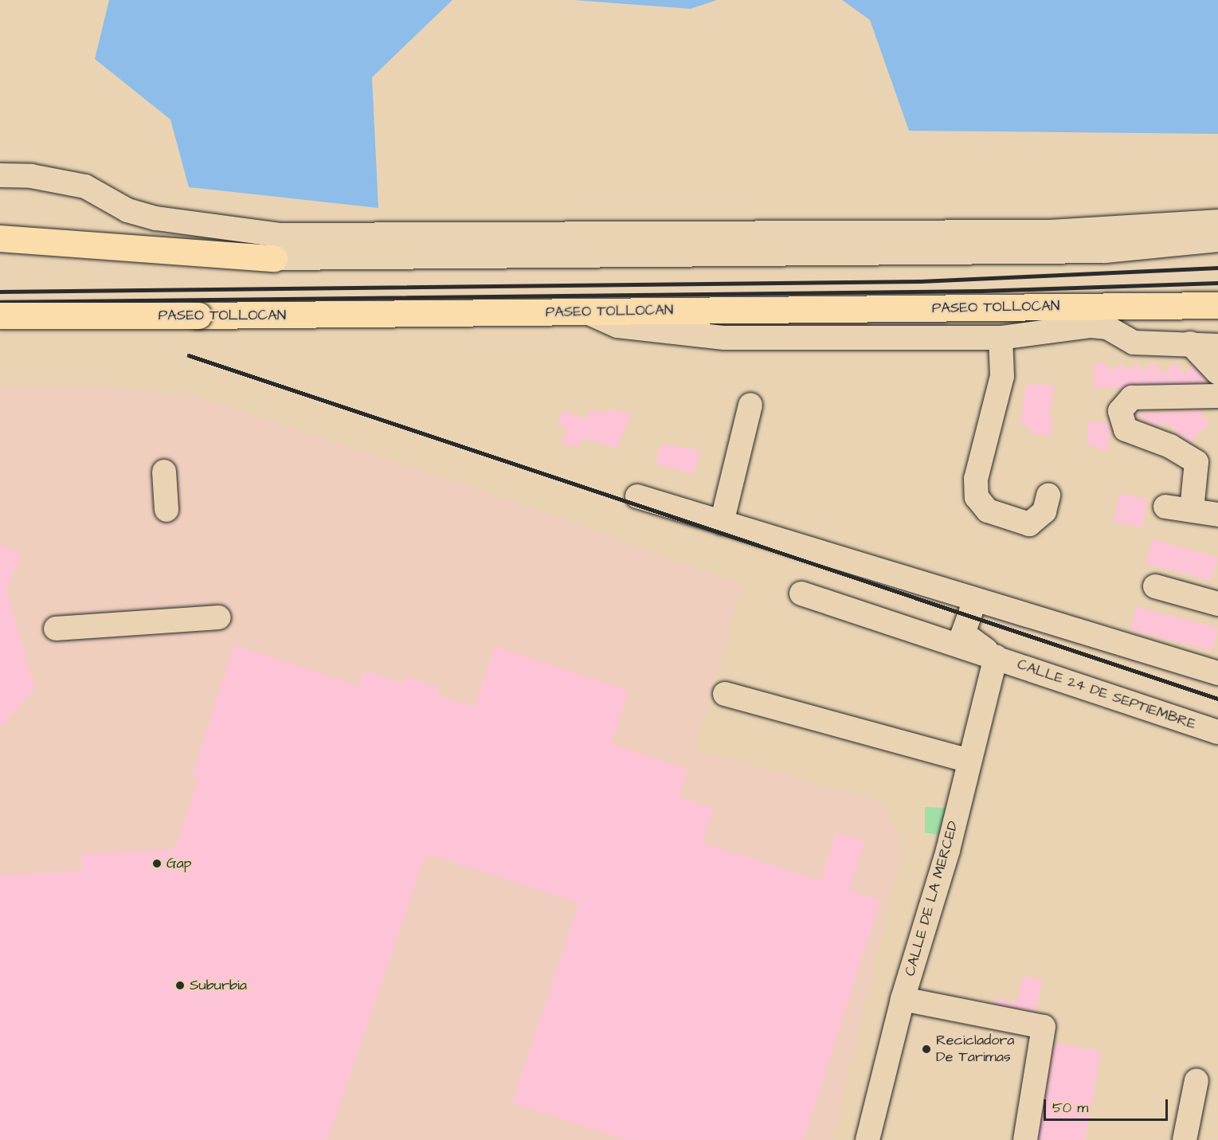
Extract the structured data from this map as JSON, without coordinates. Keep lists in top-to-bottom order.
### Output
{
  "streets": {
    "highway": ["PASEO TOLLOCAN"],
    "street": ["CALLE 24 DE SEPTIEMBRE", "CALLE DE LA MERCED"]
  },
  "crossings": [
    ["CALLE 24 DE SEPTIEMBRE", "CALLE DE LA MERCED"]
  ],
  "places": ["Gap", "Suburbia", "Recicladora De Tarimas"],
  "scale_bar": "50 m"
}
